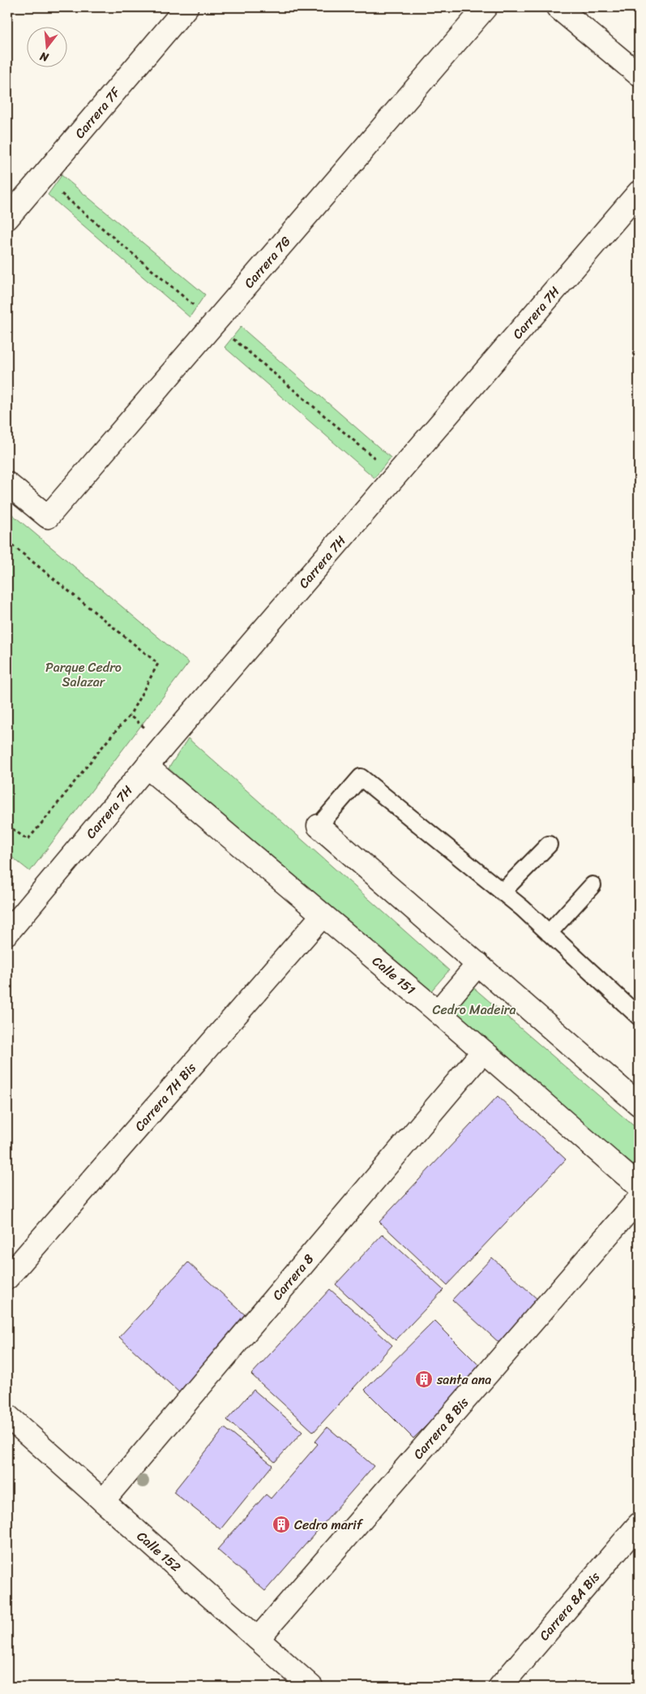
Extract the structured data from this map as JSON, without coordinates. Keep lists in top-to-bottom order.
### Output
{
  "streets": {
    "street": [
      "Carrera 7F",
      "Carrera 7G",
      "Carrera 7H",
      "Calle 151",
      "Carrera 7H Bis",
      "Carrera 8",
      "Carrera 8 Bis",
      "Calle 152",
      "Carrera 8A Bis"
    ]
  },
  "crossings": [
    ["Carrera 7H", "Calle 151"],
    ["Calle 151", "Carrera 7H Bis"],
    ["Calle 151", "Carrera 8"],
    ["Carrera 8", "Calle 152"],
    ["Carrera 8 Bis", "Calle 152"]
  ],
  "parks": ["Parque Cedro Salazar", "Cedro Madeira"],
  "places": {
    "building": ["santa ana", "Cedro marif"]
  },
  "north": "bottom"
}
